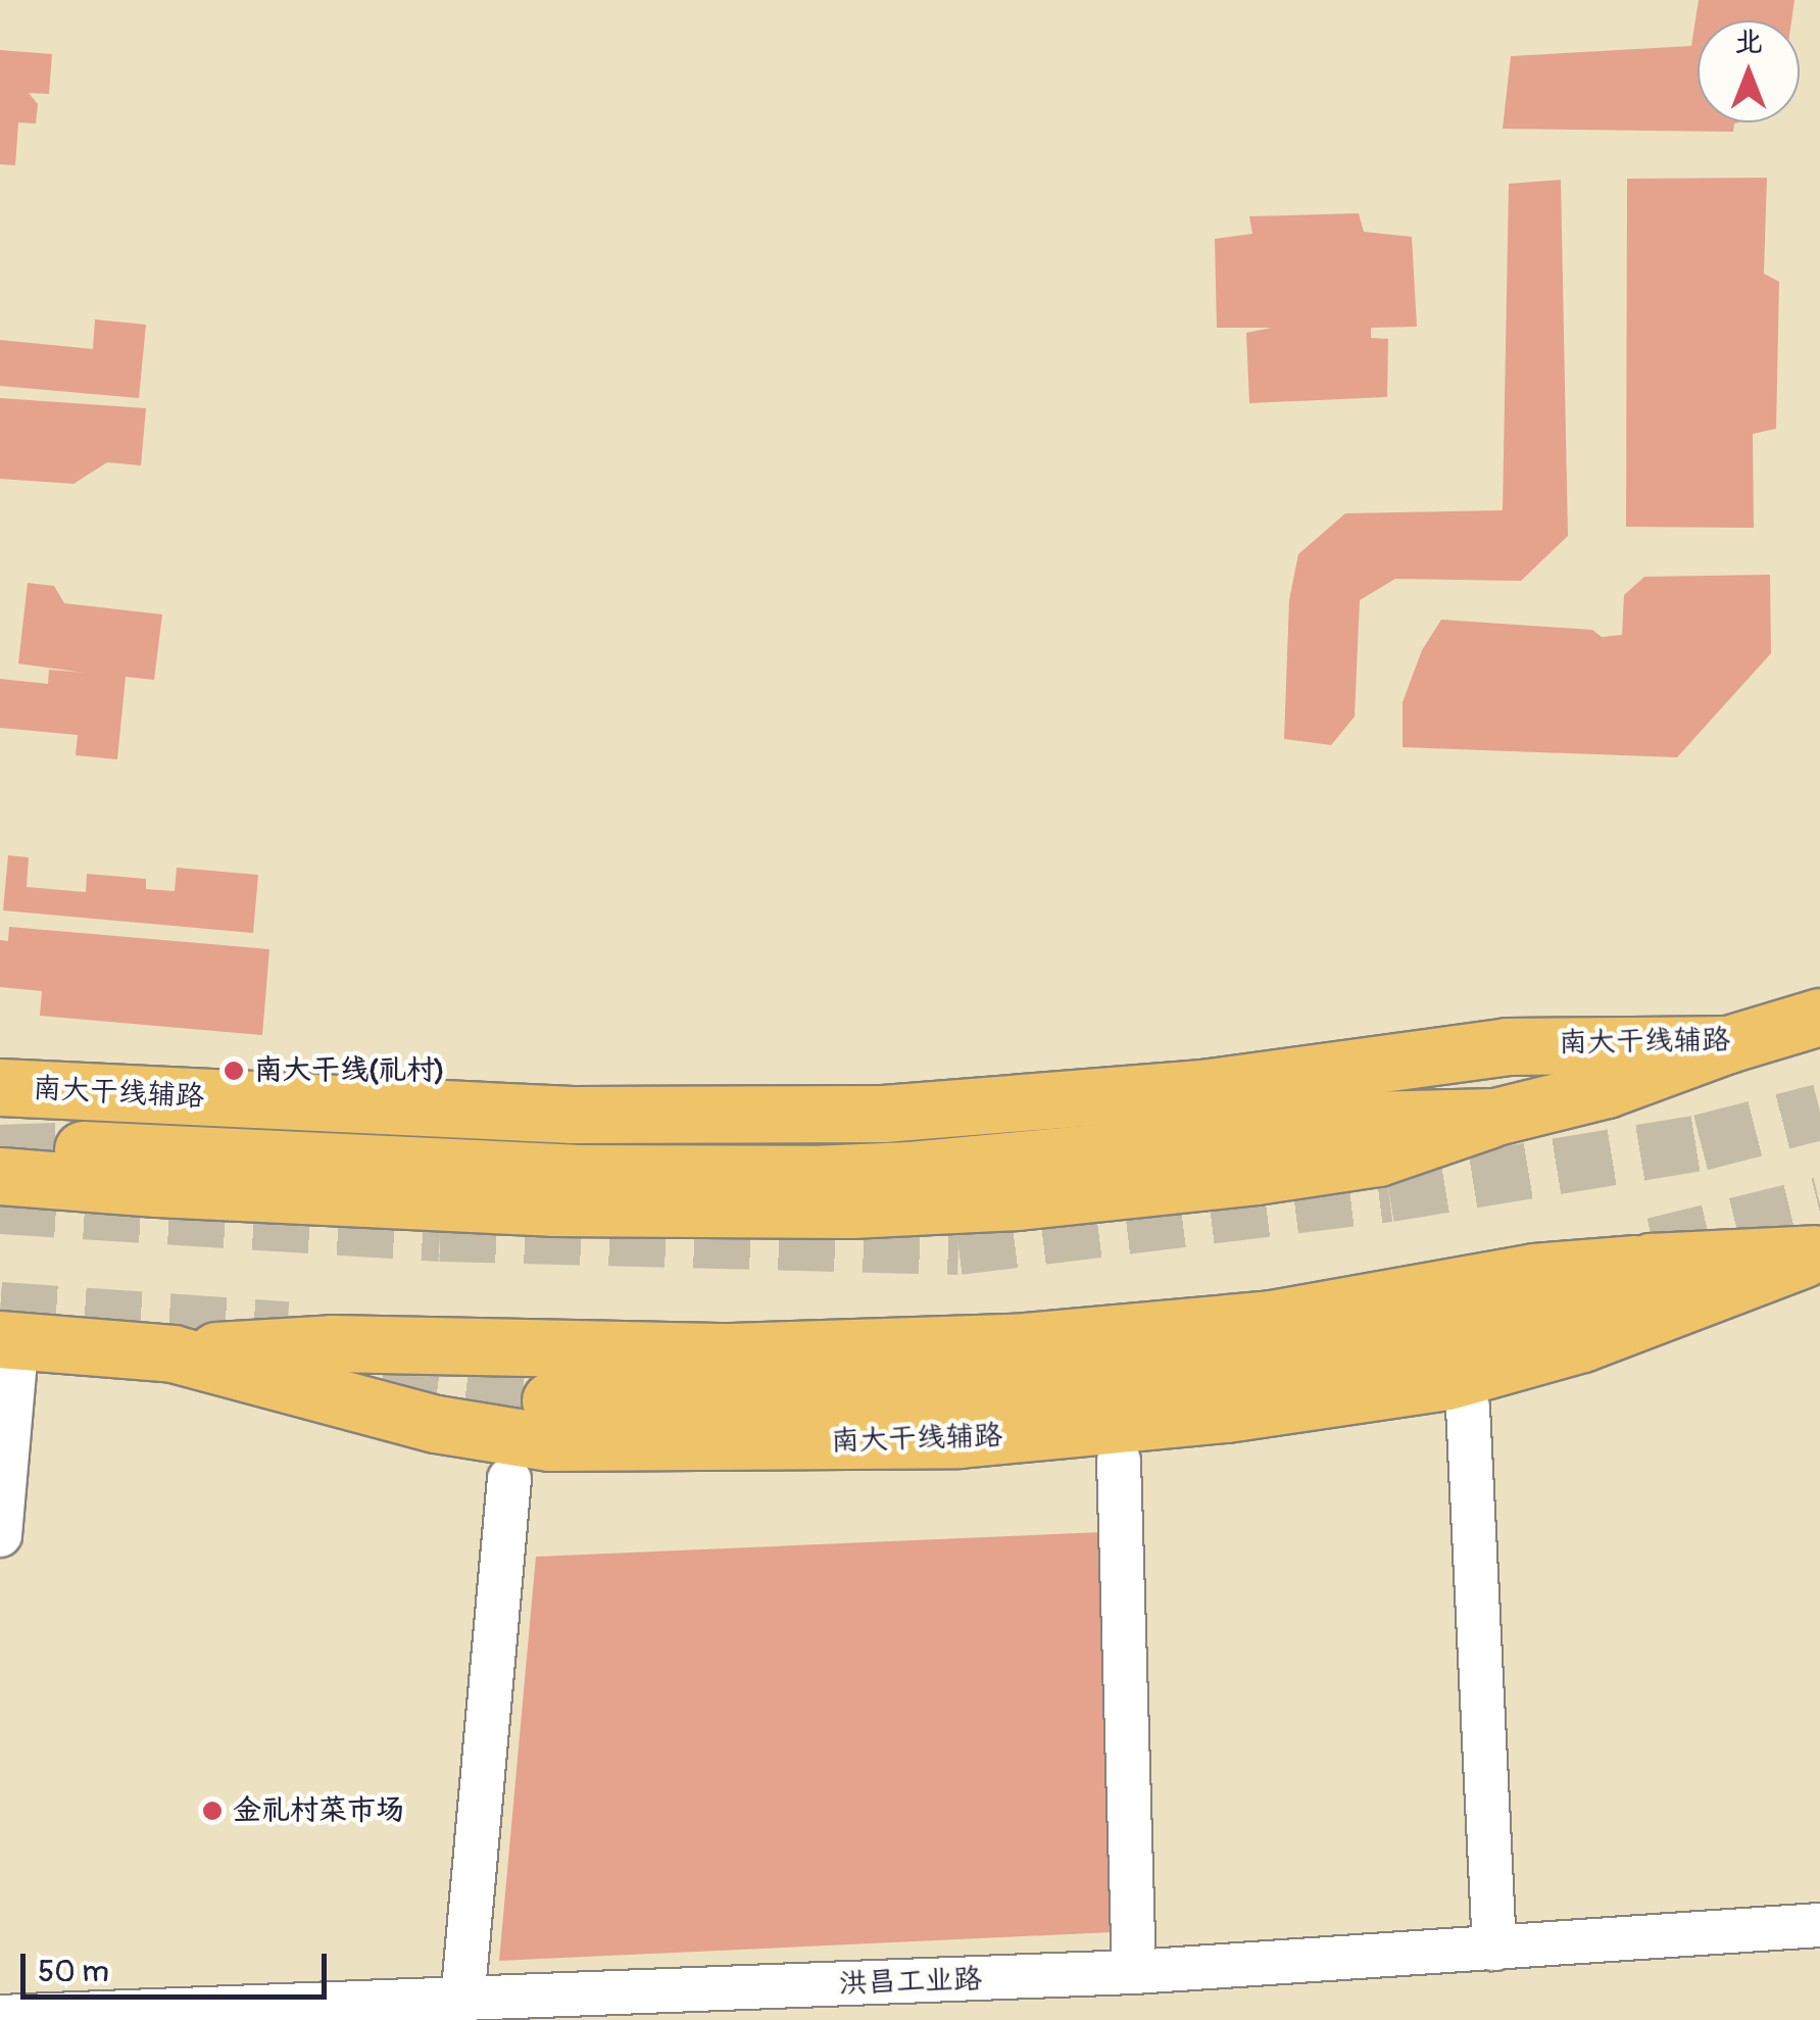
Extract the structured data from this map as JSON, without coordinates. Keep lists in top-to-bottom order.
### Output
{
  "streets": {
    "main road": ["南大干线辅路"],
    "street": ["洪昌工业路"]
  },
  "places": ["南大干线(礼村)", "金礼村菜市场"],
  "scale_bar": "50 m",
  "north": "top"
}
